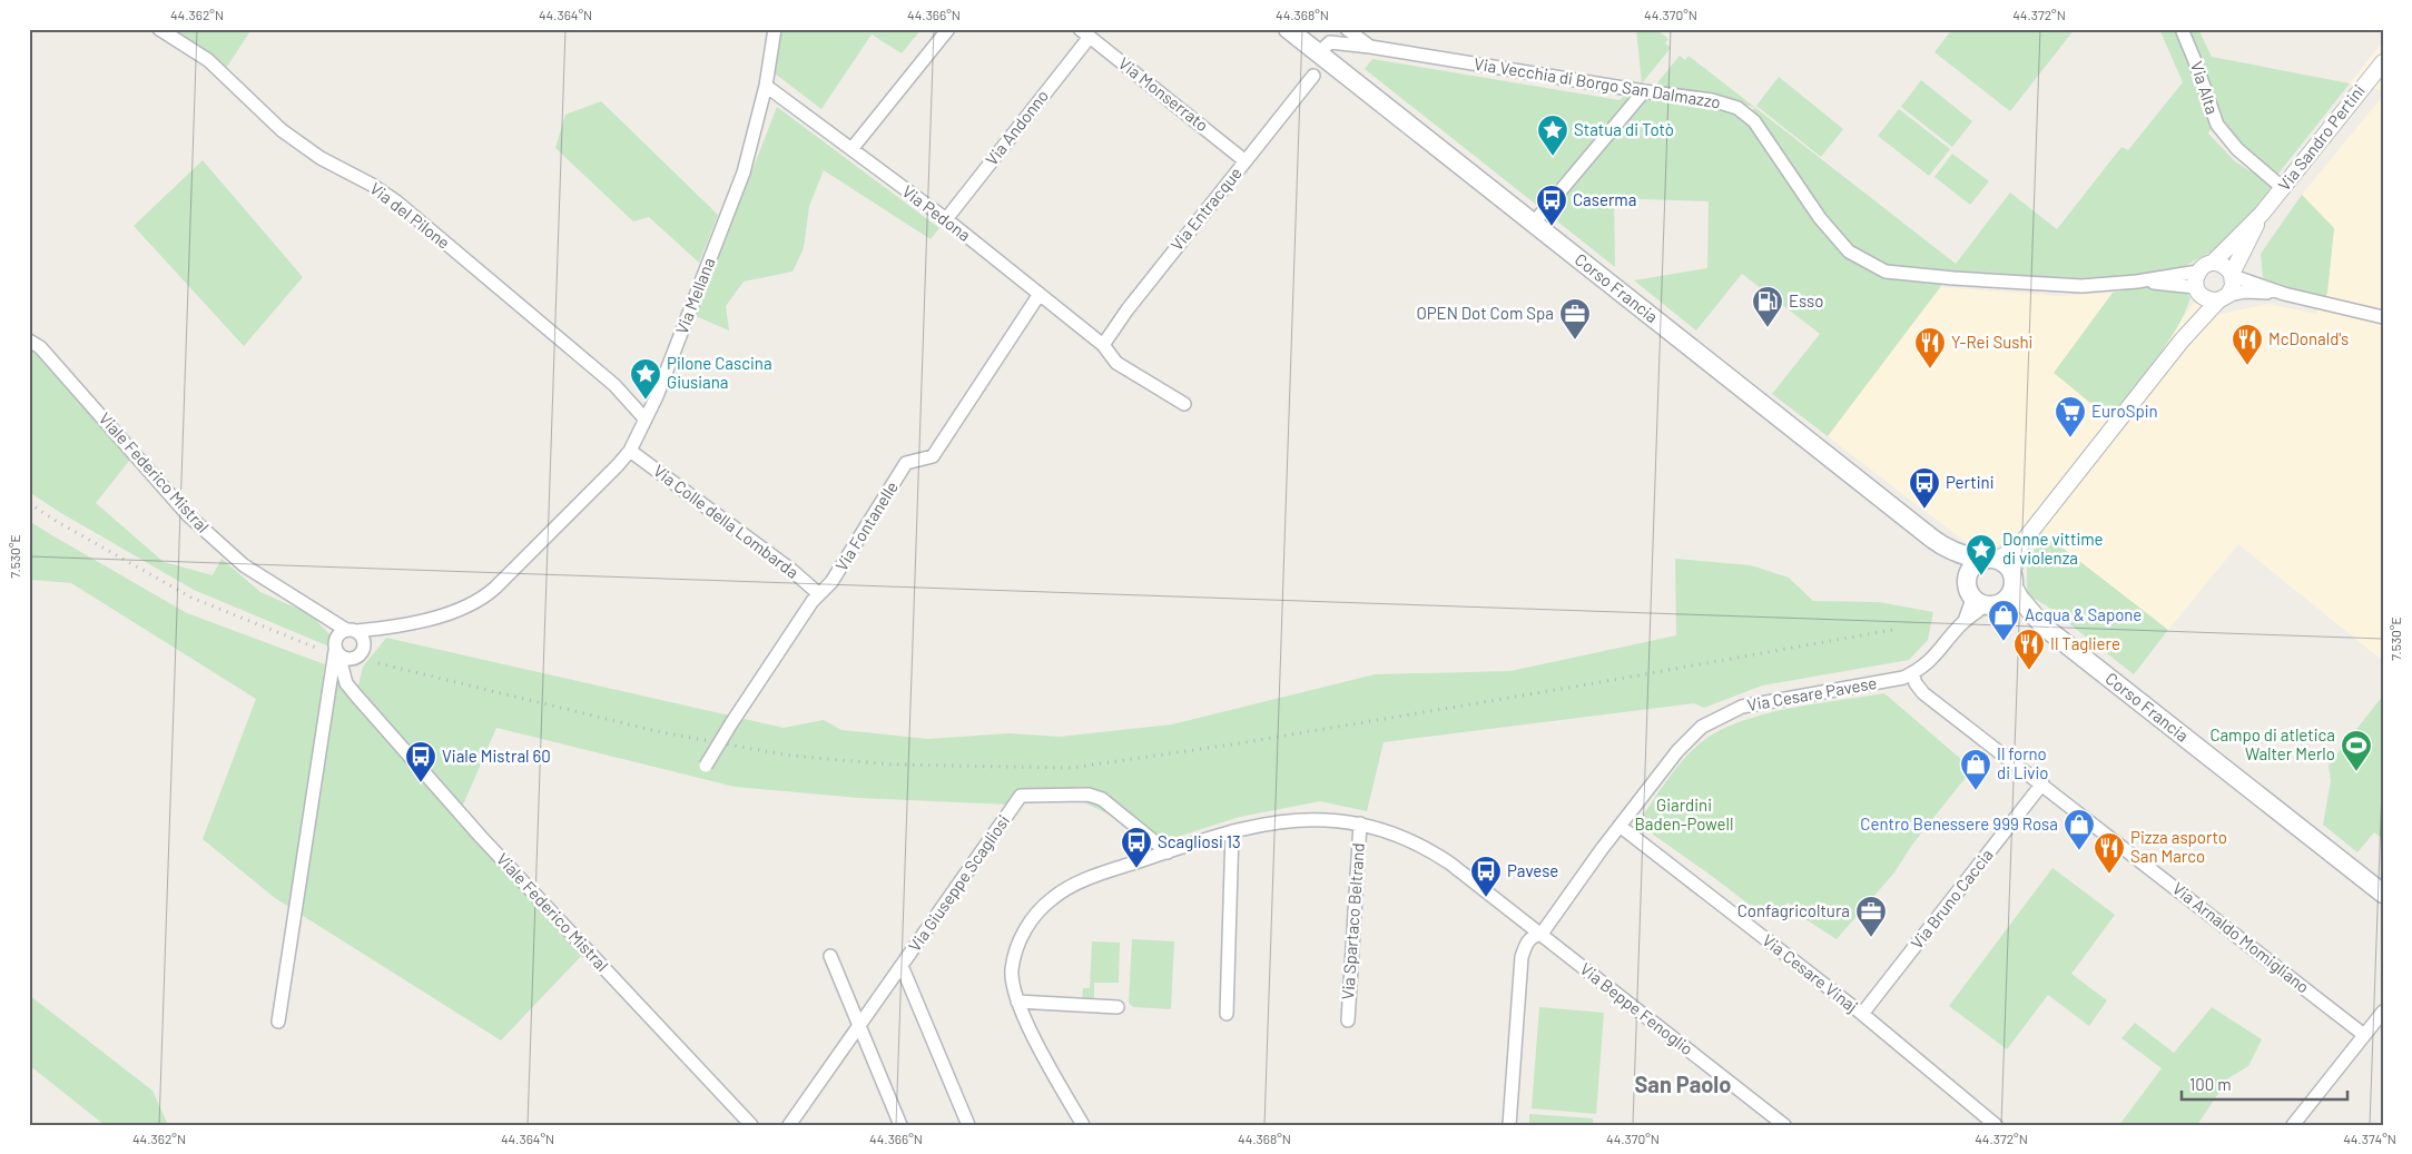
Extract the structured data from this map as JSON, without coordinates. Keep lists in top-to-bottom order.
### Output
{
  "streets": {
    "main road": ["Corso Francia"],
    "street": [
      "Via Vecchia di Borgo San Dalmazzo",
      "Via Alta",
      "Via Monserrato",
      "Via Andonno",
      "Via Sandro Pertini",
      "Via Entracque",
      "Via Pedona",
      "Via del Pilone",
      "Via Mellana",
      "Viale Federico Mistral",
      "Via Colle della Lombarda",
      "Via Fontanelle",
      "Via Cesare Pavese",
      "Via Giuseppe Scagliosi",
      "Via Bruno Caccia",
      "Via Spartaco Beltrand",
      "Via Arnaldo Momigliano",
      "Via Cesare Vinaj",
      "Via Beppe Fenoglio"
    ]
  },
  "crossings": [
    ["Via Vecchia di Borgo San Dalmazzo", "Via Sandro Pertini"],
    ["Via Vecchia di Borgo San Dalmazzo", "Corso Francia"],
    ["Via Alta", "Via Sandro Pertini"],
    ["Via Monserrato", "Via Andonno"],
    ["Via Monserrato", "Via Entracque"],
    ["Via Andonno", "Via Pedona"],
    ["Via Entracque", "Via Pedona"],
    ["Via Pedona", "Via Mellana"],
    ["Via Pedona", "Via Fontanelle"],
    ["Via del Pilone", "Via Mellana"],
    ["Corso Francia", "Via Cesare Pavese"],
    ["Via Mellana", "Viale Federico Mistral"],
    ["Via Mellana", "Via Colle della Lombarda"],
    ["Via Colle della Lombarda", "Via Fontanelle"],
    ["Via Cesare Pavese", "Via Arnaldo Momigliano"],
    ["Via Cesare Pavese", "Via Cesare Vinaj"],
    ["Via Cesare Pavese", "Via Beppe Fenoglio"],
    ["Via Bruno Caccia", "Via Arnaldo Momigliano"],
    ["Via Bruno Caccia", "Via Cesare Vinaj"]
  ],
  "districts": ["San Paolo"],
  "parks": ["Giardini Baden-Powell"],
  "places": {
    "place": ["Statua di Totò", "Pilone Cascina Giusiana", "Donne vittime di violenza"],
    "bus stop": [
      "Caserma",
      "Pertini",
      "Viale Mistral 60",
      "Scagliosi 13",
      "Pavese"
    ],
    "fuel station": ["Esso"],
    "office": ["OPEN Dot Com Spa", "Confagricoltura"],
    "restaurant": [
      "McDonald's",
      "Y-Rei Sushi",
      "Il Tagliere",
      "Pizza asporto San Marco"
    ],
    "supermarket": ["EuroSpin"],
    "shop": ["Acqua & Sapone", "Il forno di Livio", "Centro Benessere 999 Rosa"],
    "sports": ["Campo di atletica Walter Merlo"]
  },
  "scale_bar": "100 m",
  "coordinates": [
    "44.362°N",
    "44.364°N",
    "44.366°N",
    "44.368°N",
    "44.370°N",
    "44.372°N",
    "7.530°E",
    "44.374°N"
  ]
}
